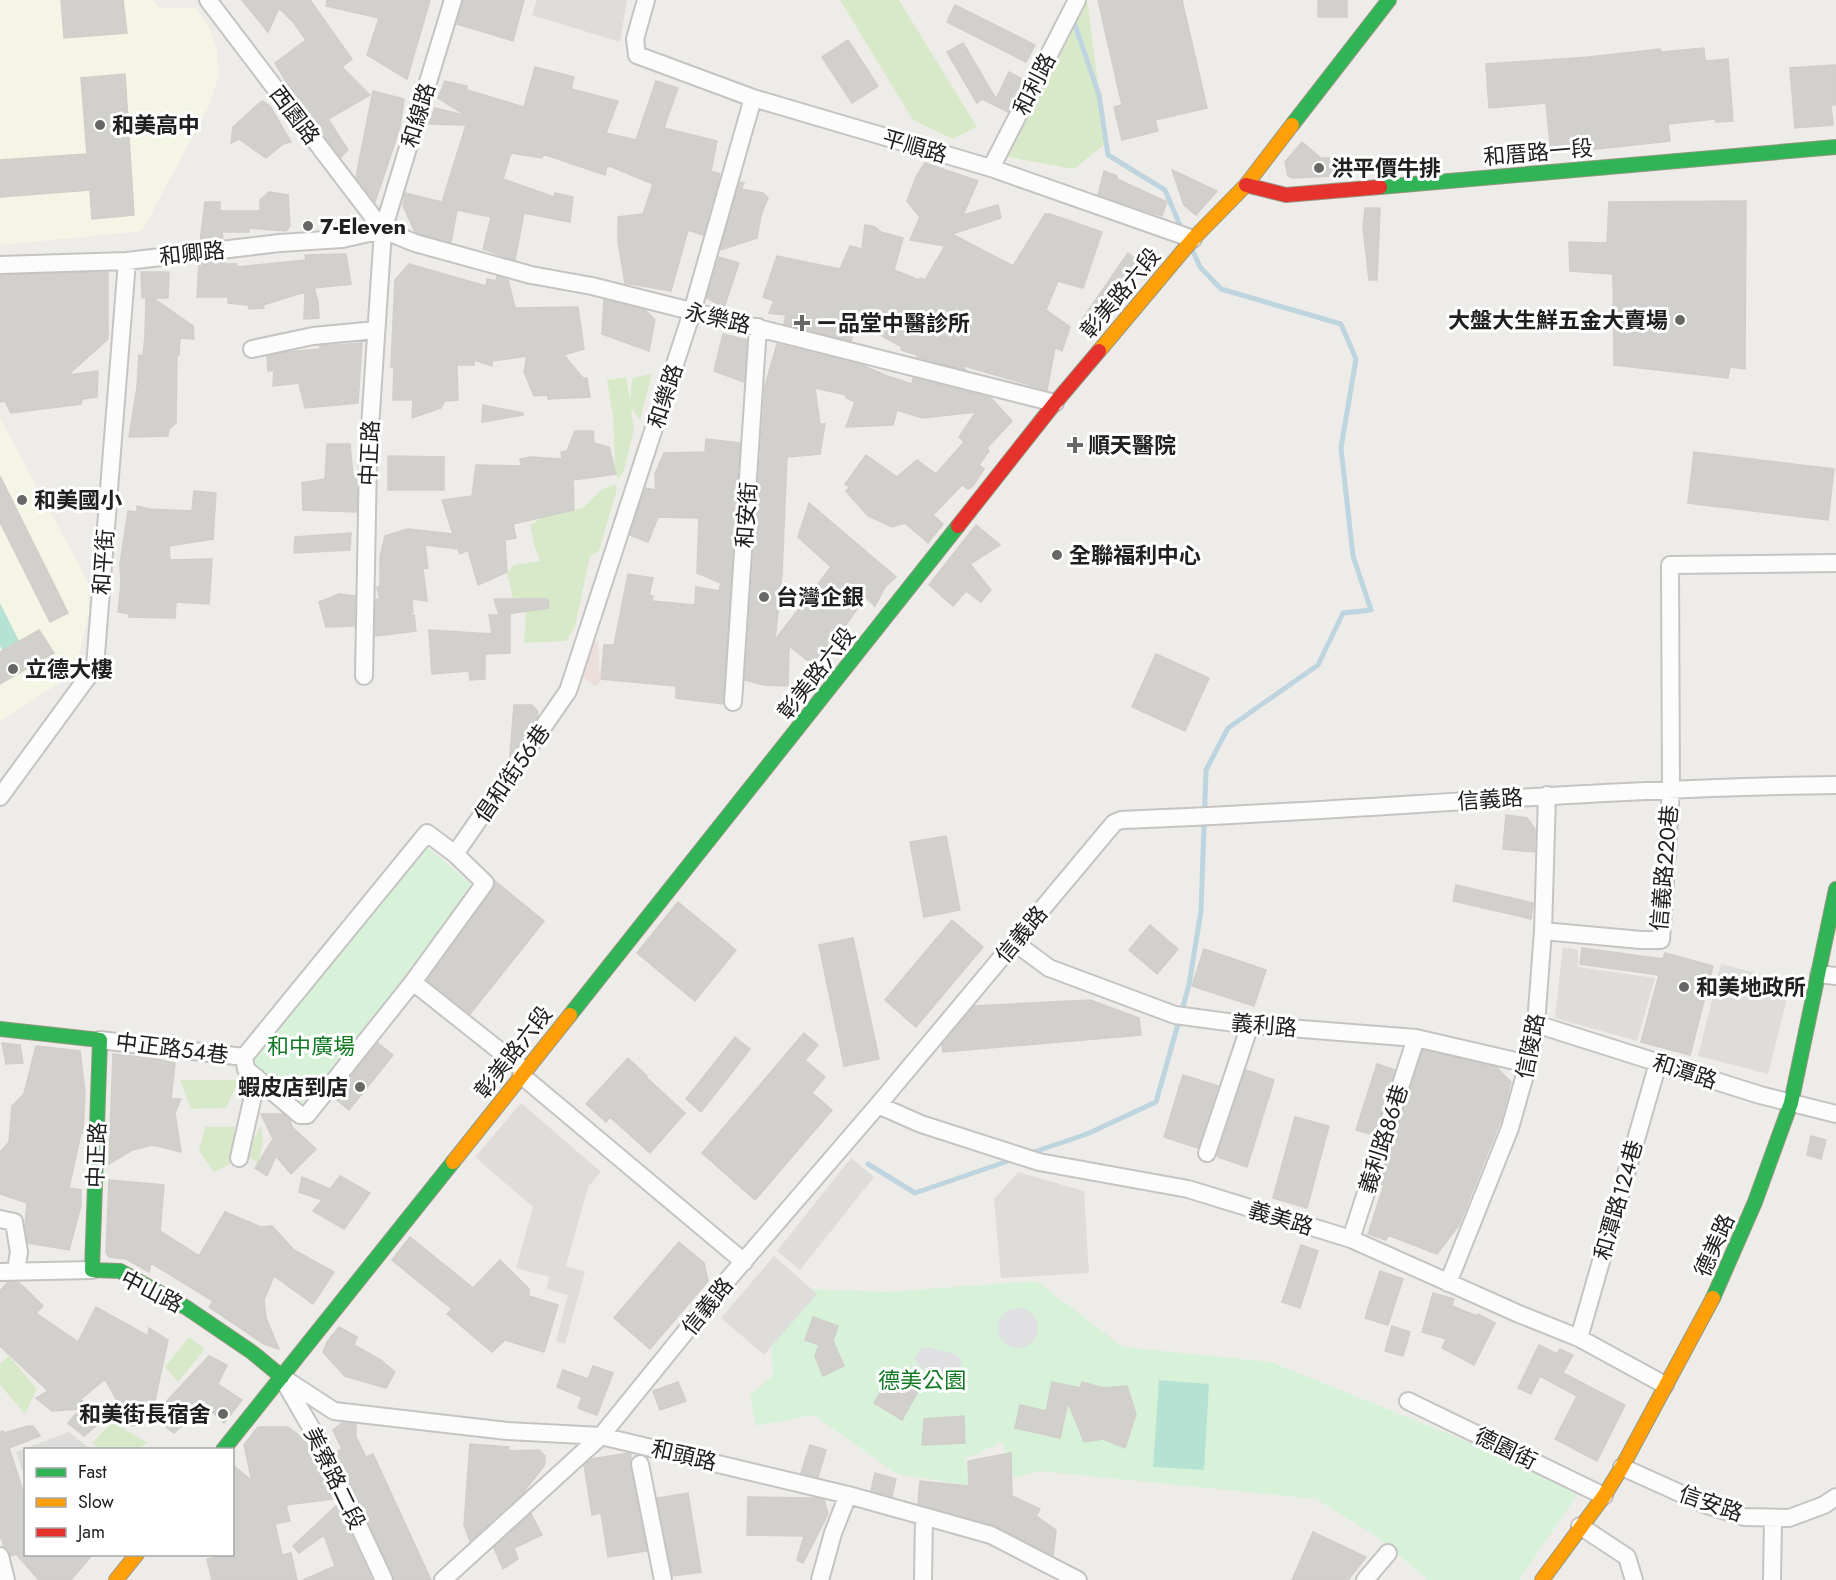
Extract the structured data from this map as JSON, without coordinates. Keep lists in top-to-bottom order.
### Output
{
  "streets": {
    "street": [
      "和利路",
      "西園路",
      "和線路",
      "平順路",
      "和厝路一段",
      "和卿路",
      "彰美路六段",
      "永樂路",
      "和樂路",
      "中正路",
      "和安街",
      "和平街",
      "倡和街56巷",
      "信義路",
      "信義路220巷",
      "義利路",
      "信陵路",
      "中正路54巷",
      "和潭路",
      "義利路86巷",
      "和潭路124巷",
      "義美路",
      "德美路",
      "中山路",
      "德園街",
      "和頭路",
      "美寮路二段",
      "信安路"
    ]
  },
  "crossings": [
    ["和利路", "平順路"],
    ["西園路", "和線路"],
    ["西園路", "和卿路"],
    ["西園路", "永樂路"],
    ["西園路", "中正路"],
    ["和線路", "和卿路"],
    ["和線路", "永樂路"],
    ["和線路", "中正路"],
    ["平順路", "彰美路六段"],
    ["平順路", "和樂路"],
    ["和厝路一段", "彰美路六段"],
    ["和卿路", "永樂路"],
    ["和卿路", "中正路"],
    ["和卿路", "和平街"],
    ["彰美路六段", "永樂路"],
    ["彰美路六段", "中山路"],
    ["彰美路六段", "和頭路"],
    ["彰美路六段", "美寮路二段"],
    ["永樂路", "和樂路"],
    ["永樂路", "中正路"],
    ["永樂路", "和安街"],
    ["和樂路", "倡和街56巷"],
    ["中正路", "中正路54巷"],
    ["中正路", "中山路"],
    ["信義路", "信義路220巷"],
    ["信義路", "義利路"],
    ["信義路", "信陵路"],
    ["信義路", "義美路"],
    ["信義路", "和頭路"],
    ["信義路220巷", "信陵路"],
    ["義利路", "信陵路"],
    ["義利路", "義利路86巷"],
    ["信陵路", "和潭路"],
    ["信陵路", "義美路"],
    ["和潭路", "和潭路124巷"],
    ["和潭路", "德美路"],
    ["義利路86巷", "義美路"],
    ["和潭路124巷", "義美路"],
    ["義美路", "德美路"],
    ["德美路", "德園街"],
    ["德美路", "信安路"],
    ["中山路", "和頭路"],
    ["中山路", "美寮路二段"],
    ["和頭路", "美寮路二段"]
  ],
  "parks": ["和中廣場", "德美公園"],
  "places": {
    "other": [
      "和美高中",
      "洪平價牛排",
      "7-Eleven",
      "大盤大生鮮五金大賣場",
      "和美國小",
      "全聯福利中心",
      "台灣企銀",
      "立德大樓",
      "和美地政所",
      "蝦皮店到店",
      "和美街長宿舍"
    ],
    "health": ["ㄧ品堂中醫診所", "順天醫院"]
  },
  "legend": ["Fast", "Slow", "Jam"]
}
